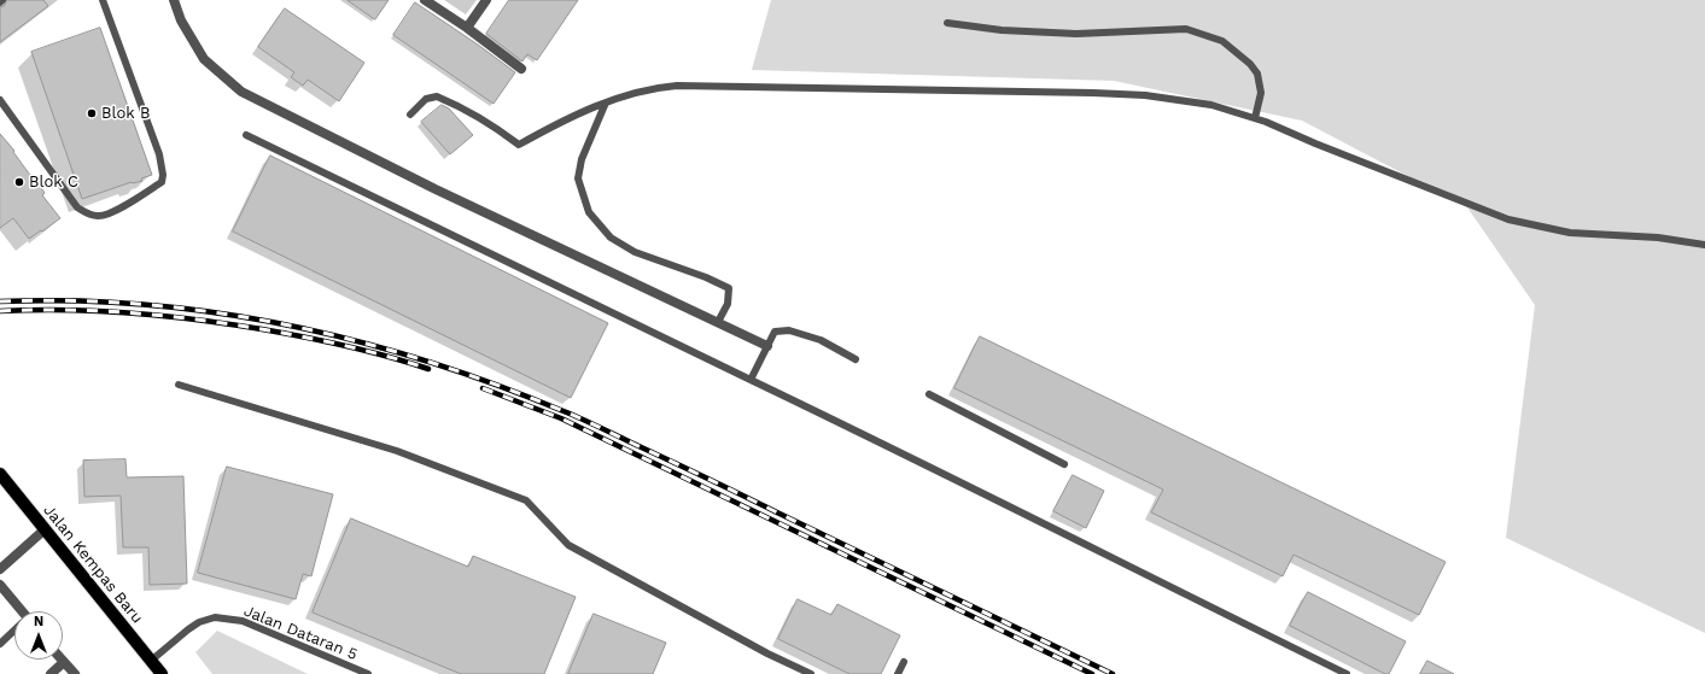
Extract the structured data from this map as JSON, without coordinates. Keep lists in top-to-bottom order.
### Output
{
  "streets": {
    "main road": ["Jalan Kempas Baru"],
    "lane": ["Jalan Dataran 5"]
  },
  "crossings": [
    ["Jalan Kempas Baru", "Jalan Dataran 5"]
  ],
  "places": ["Blok B", "Blok C"],
  "north": "top"
}
